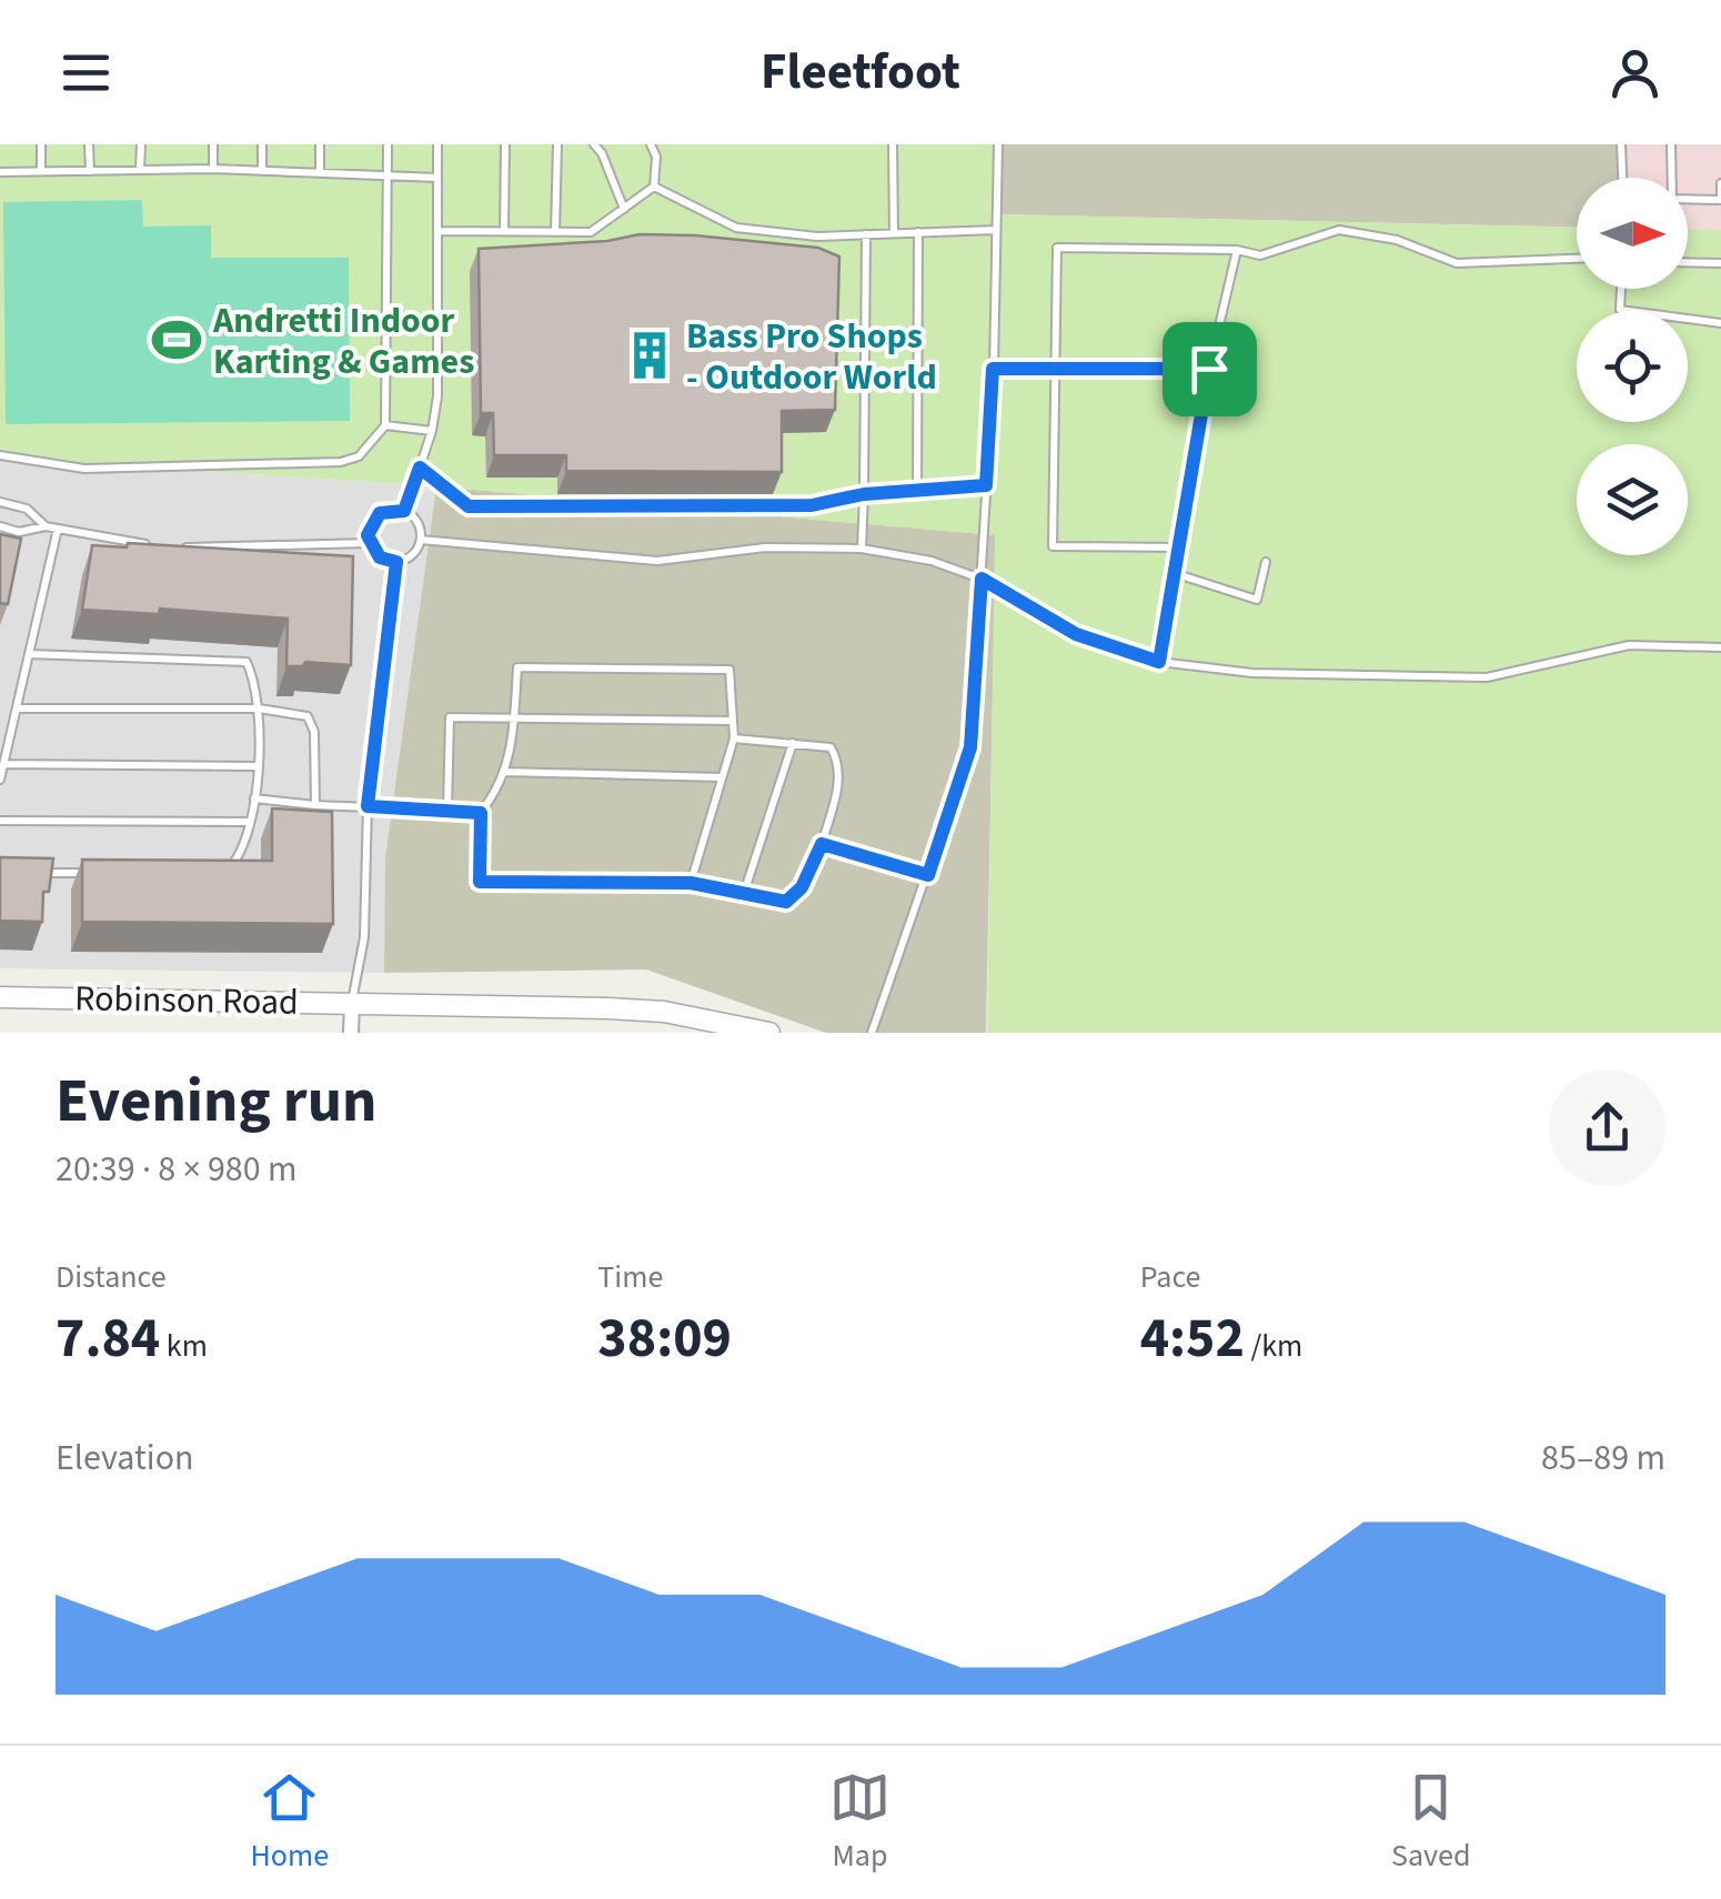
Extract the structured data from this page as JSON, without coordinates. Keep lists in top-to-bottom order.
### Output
{
  "streets": {
    "street": ["Robinson Road"]
  },
  "places": {
    "sports": ["Andretti Indoor Karting & Games"],
    "building": ["Bass Pro Shops - Outdoor World"]
  },
  "north": "right",
  "page": {
    "header": "Fleetfoot",
    "heading": ["Evening run", "20:39 · 8 × 980 m"],
    "stats": [
      ["Distance", "7.84 km"],
      ["Time", "38:09"],
      ["Pace", "4:52 /km"]
    ],
    "chart": ["Elevation", "85–89 m"],
    "tabs": ["Home", "Map", "Saved"]
  }
}
